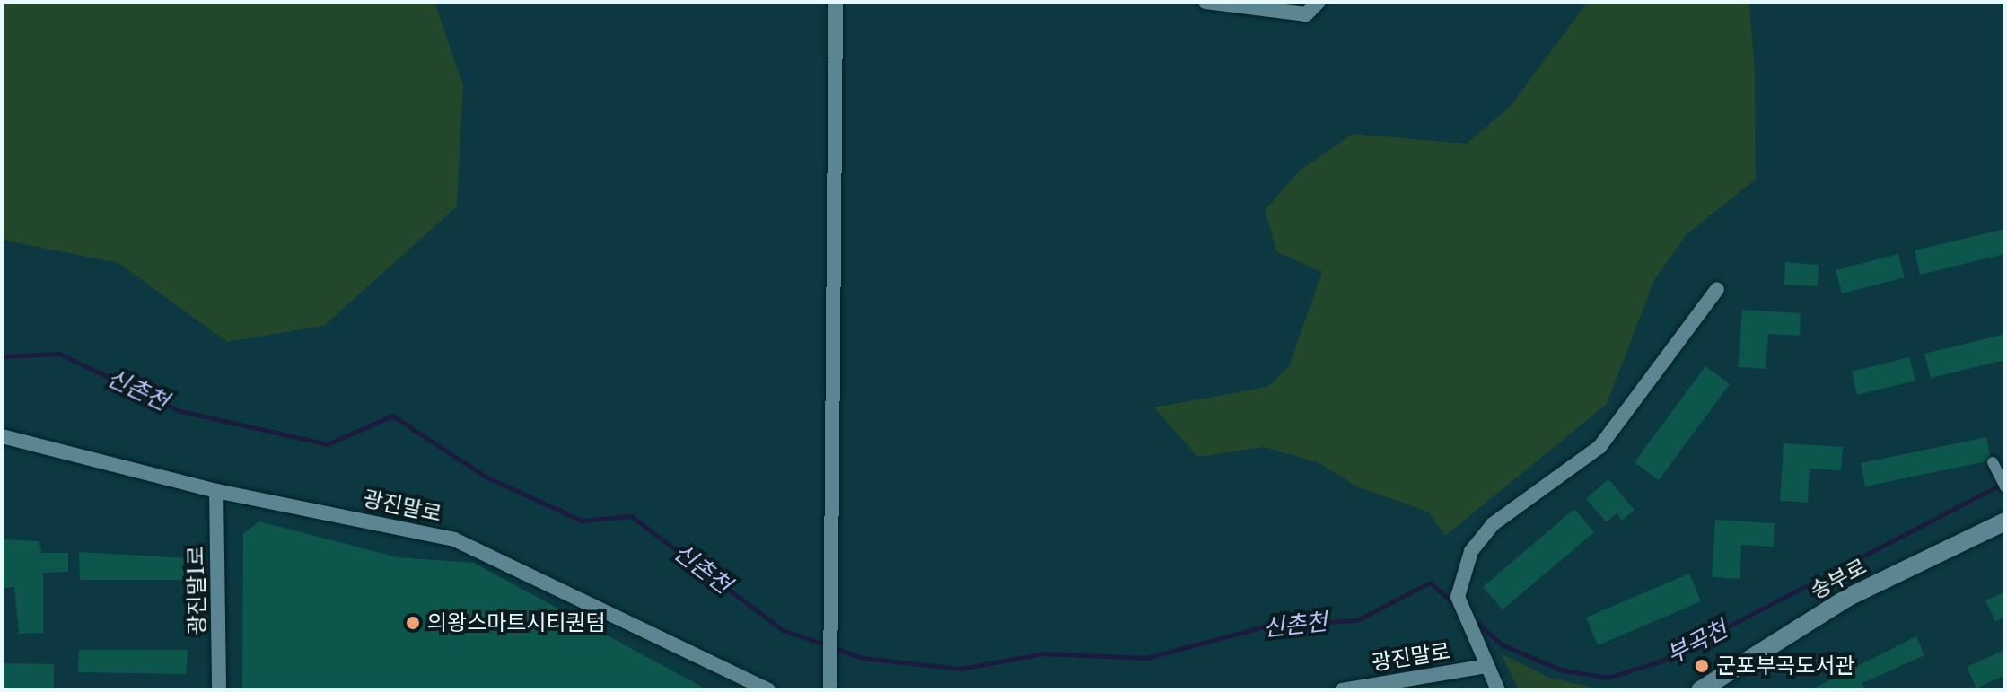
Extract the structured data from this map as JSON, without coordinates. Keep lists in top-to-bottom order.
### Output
{
  "streets": {
    "street": ["광진말로", "송부로", "광진말1로"]
  },
  "crossings": [
    ["광진말로", "광진말1로"]
  ],
  "water": ["신촌천", "부곡천"],
  "places": ["의왕스마트시티퀀텀", "군포부곡도서관"]
}
